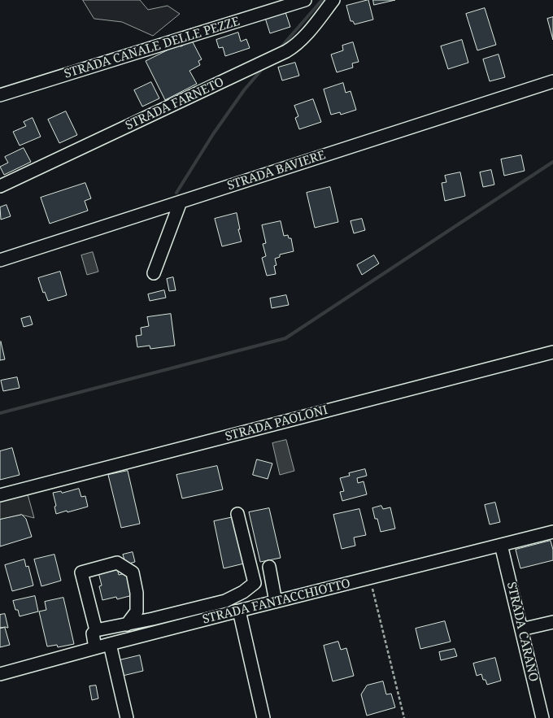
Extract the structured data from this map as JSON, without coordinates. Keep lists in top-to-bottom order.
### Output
{
  "streets": {
    "street": [
      "STRADA CANALE DELLE PEZZE",
      "STRADA FARNETO",
      "STRADA BAVIERE",
      "STRADA PAOLONI",
      "STRADA FANTACCHIOTTO",
      "STRADA CARANO"
    ]
  },
  "crossings": [
    ["STRADA FANTACCHIOTTO", "STRADA CARANO"]
  ]
}
